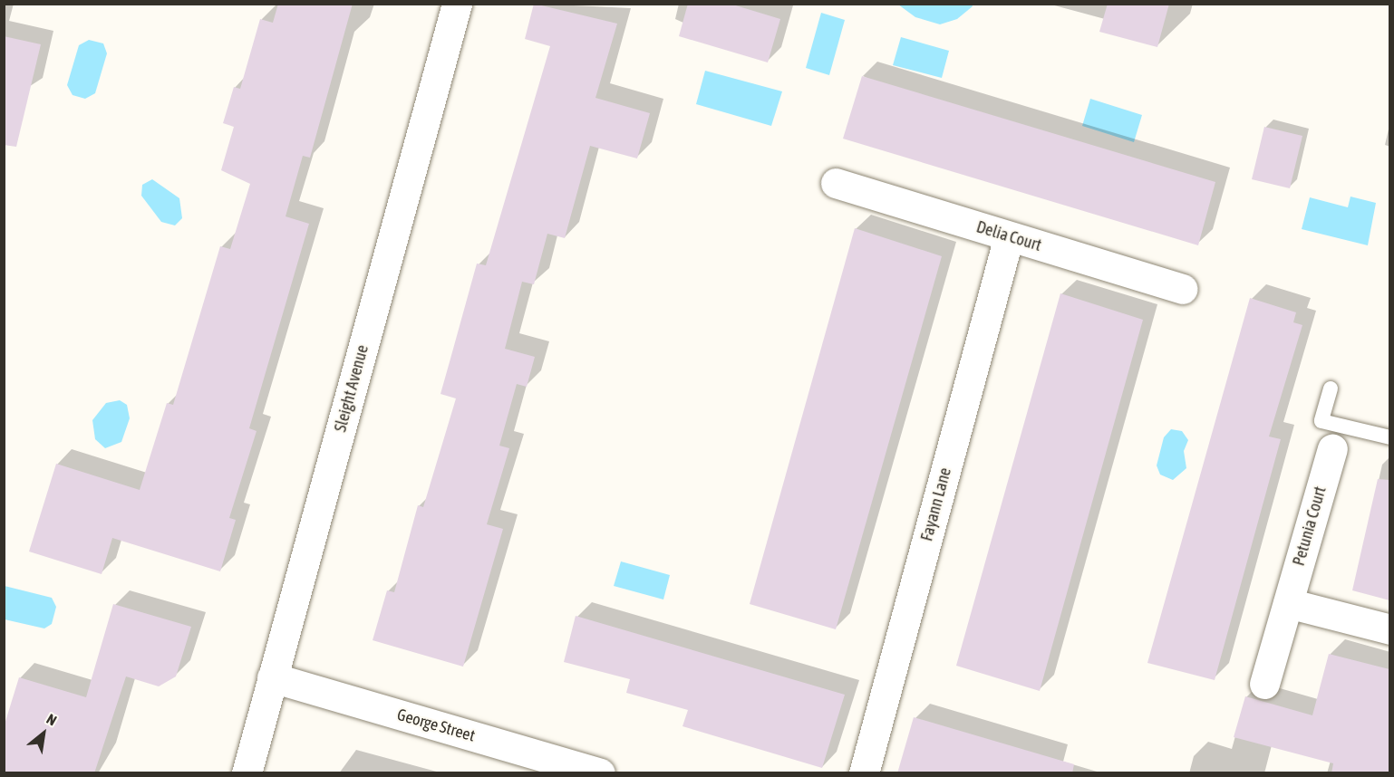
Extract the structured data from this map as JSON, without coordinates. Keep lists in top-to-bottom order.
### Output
{
  "streets": {
    "street": [
      "Delia Court",
      "Sleight Avenue",
      "Fayann Lane",
      "Petunia Court",
      "George Street"
    ]
  },
  "crossings": [
    ["Delia Court", "Fayann Lane"],
    ["Sleight Avenue", "George Street"]
  ],
  "north": "top right"
}
